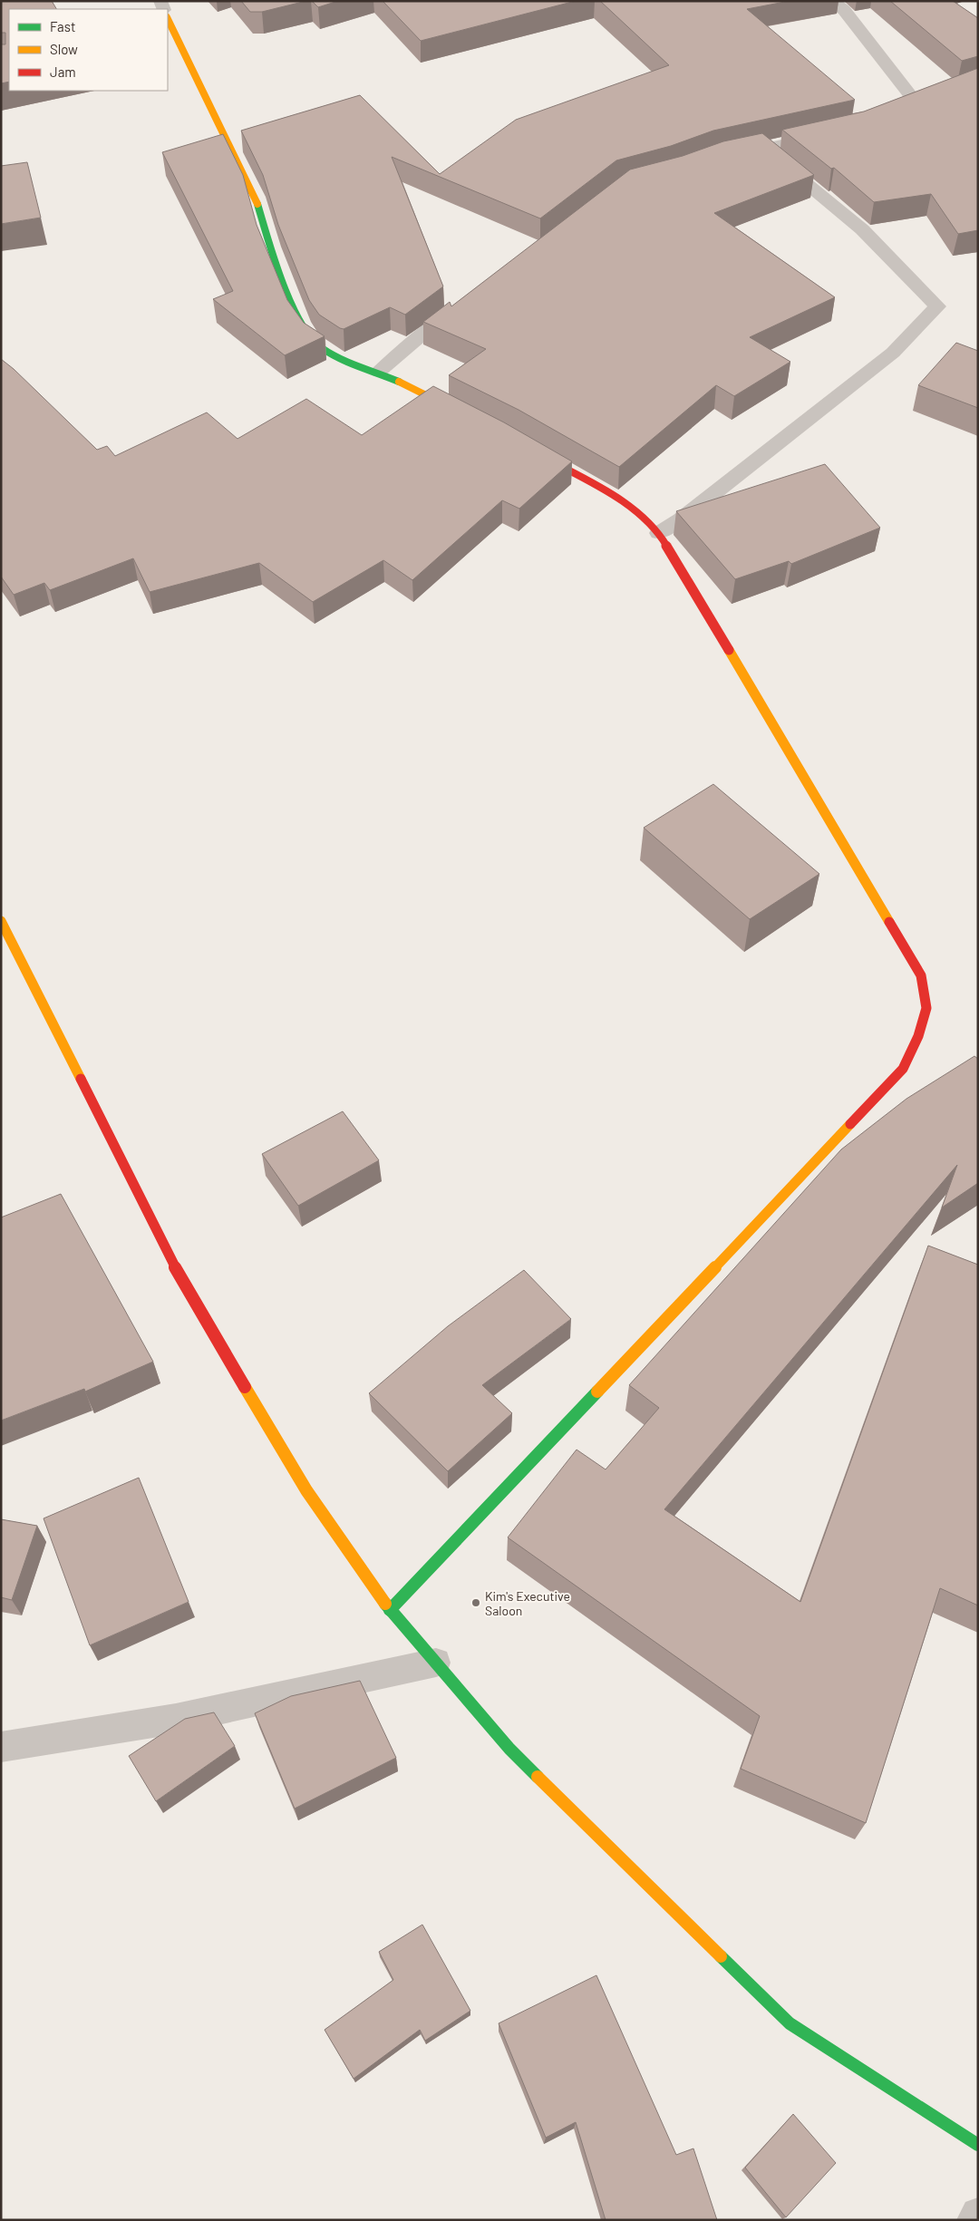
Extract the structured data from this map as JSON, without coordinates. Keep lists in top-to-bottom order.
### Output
{
  "places": ["Kim's Executive Saloon"],
  "legend": ["Fast", "Slow", "Jam"]
}
